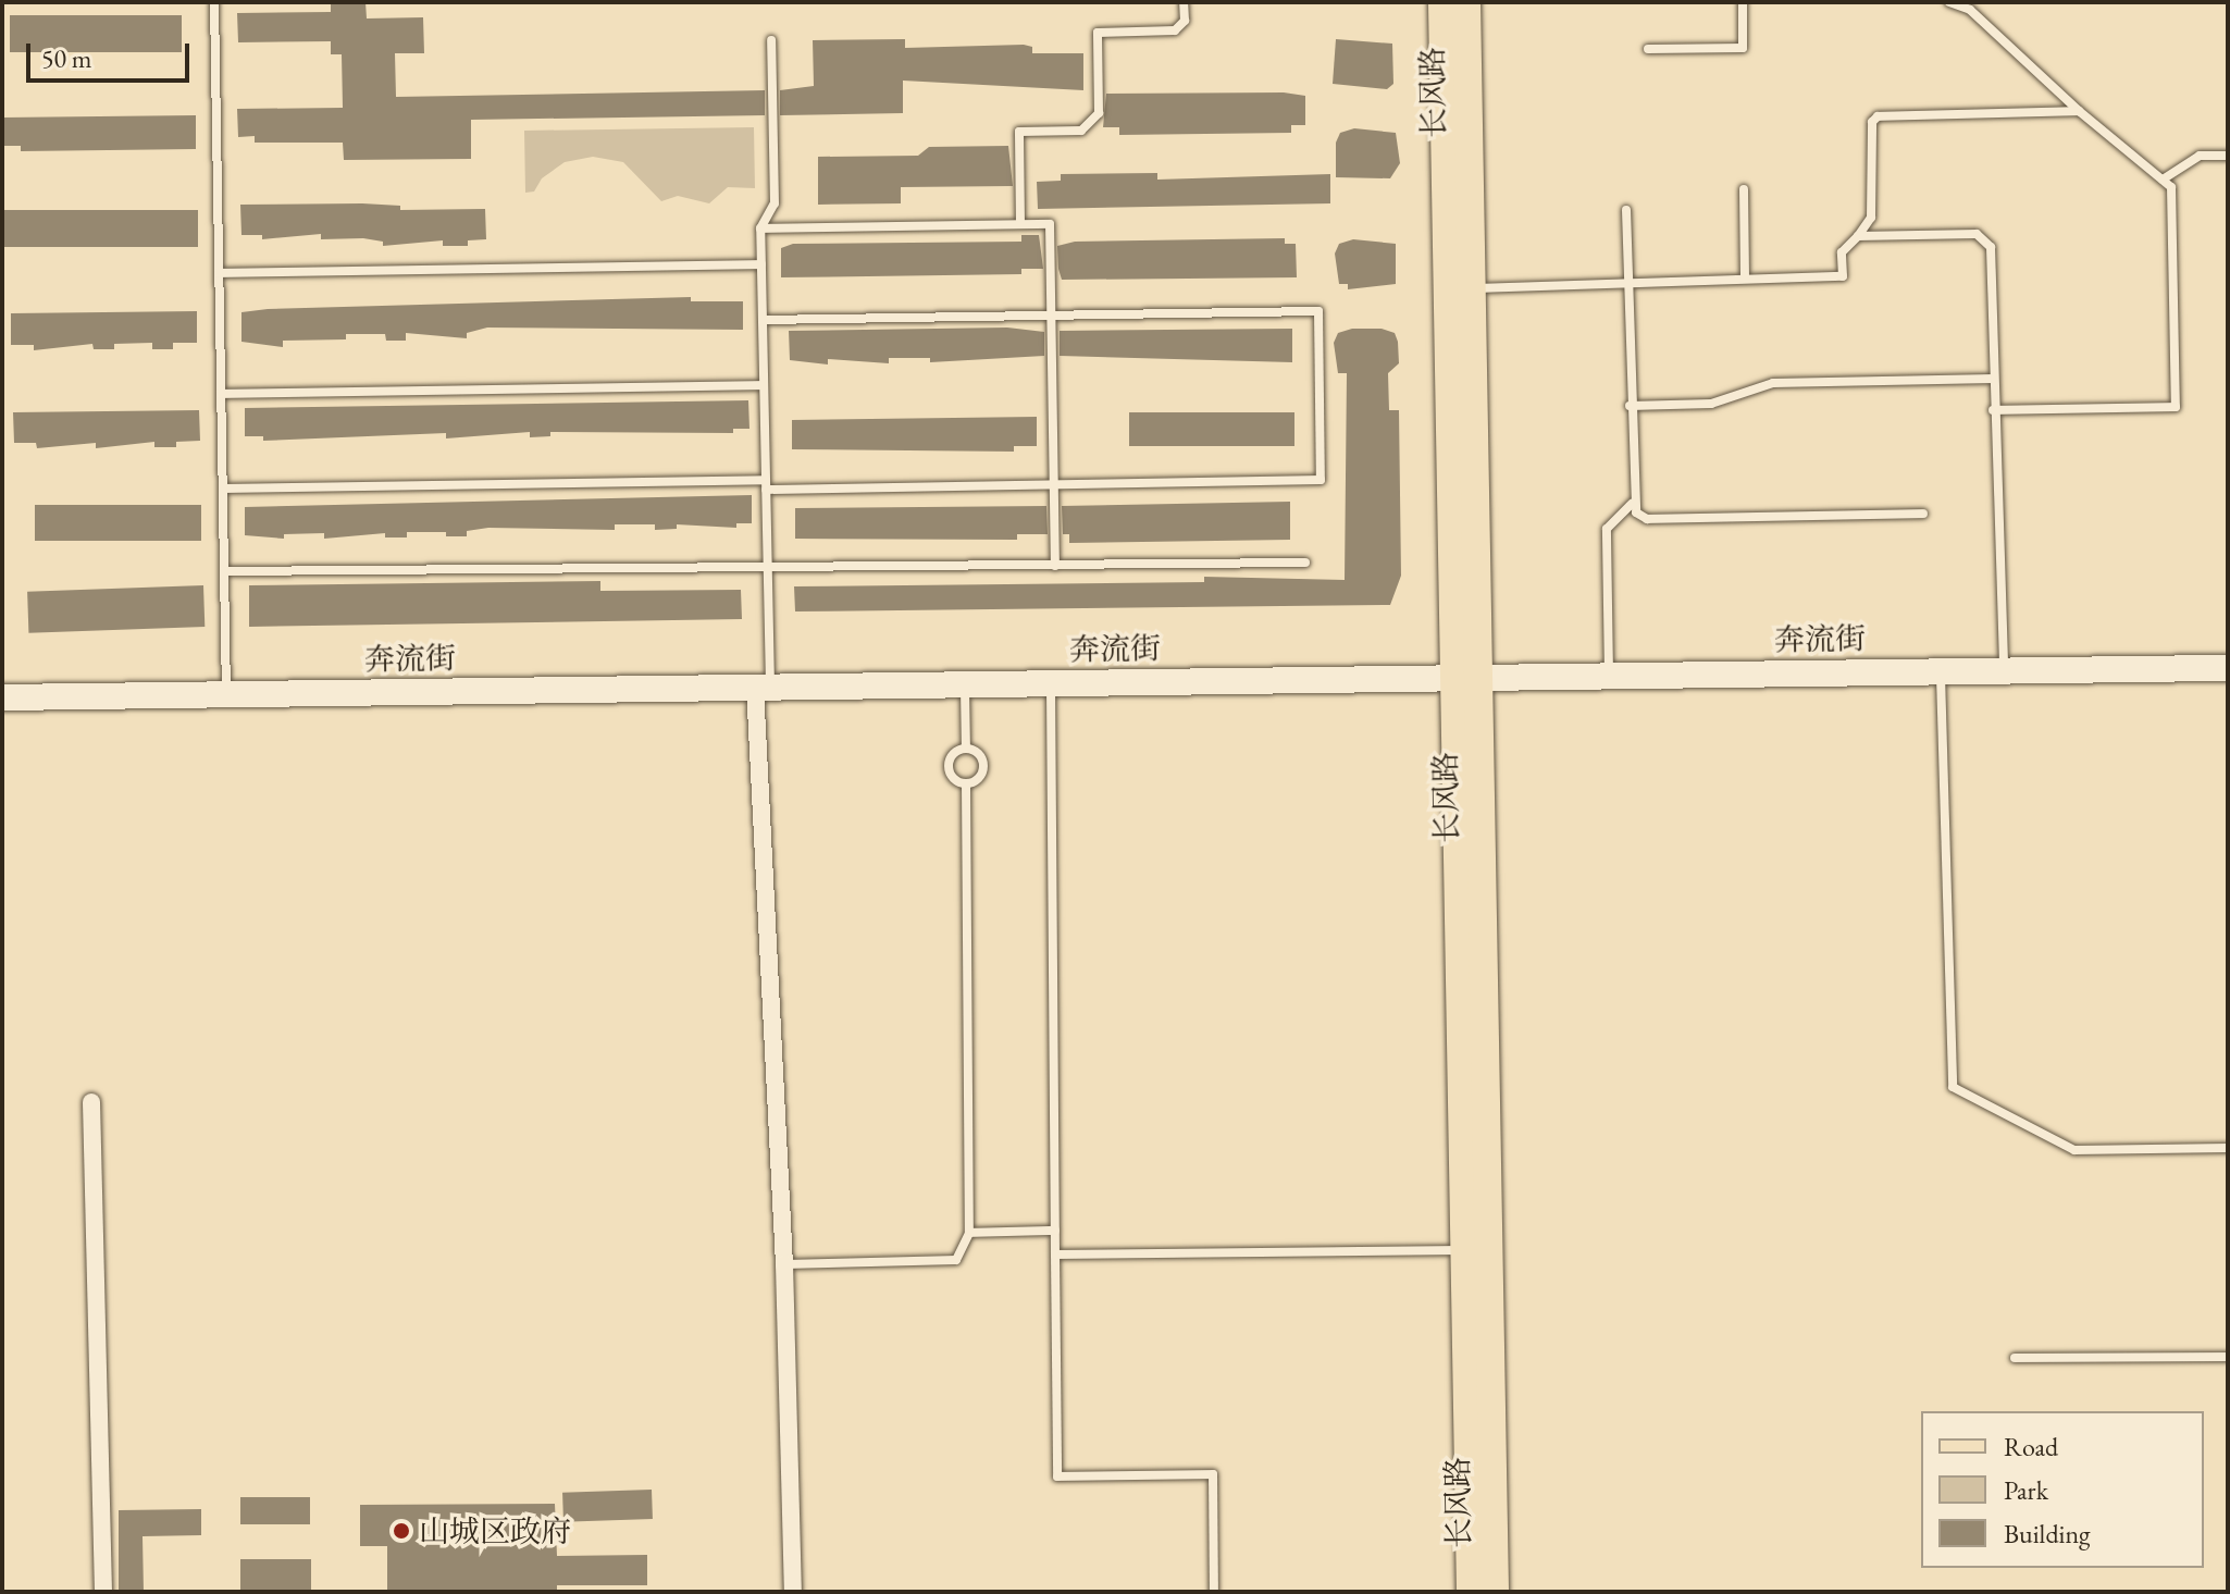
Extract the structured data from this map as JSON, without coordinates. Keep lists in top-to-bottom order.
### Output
{
  "streets": {
    "main road": ["长风路"],
    "street": ["奔流街"]
  },
  "crossings": [
    ["长风路", "奔流街"]
  ],
  "places": ["山城区政府"],
  "legend": ["Road", "Park", "Building"],
  "scale_bar": "50 m"
}
